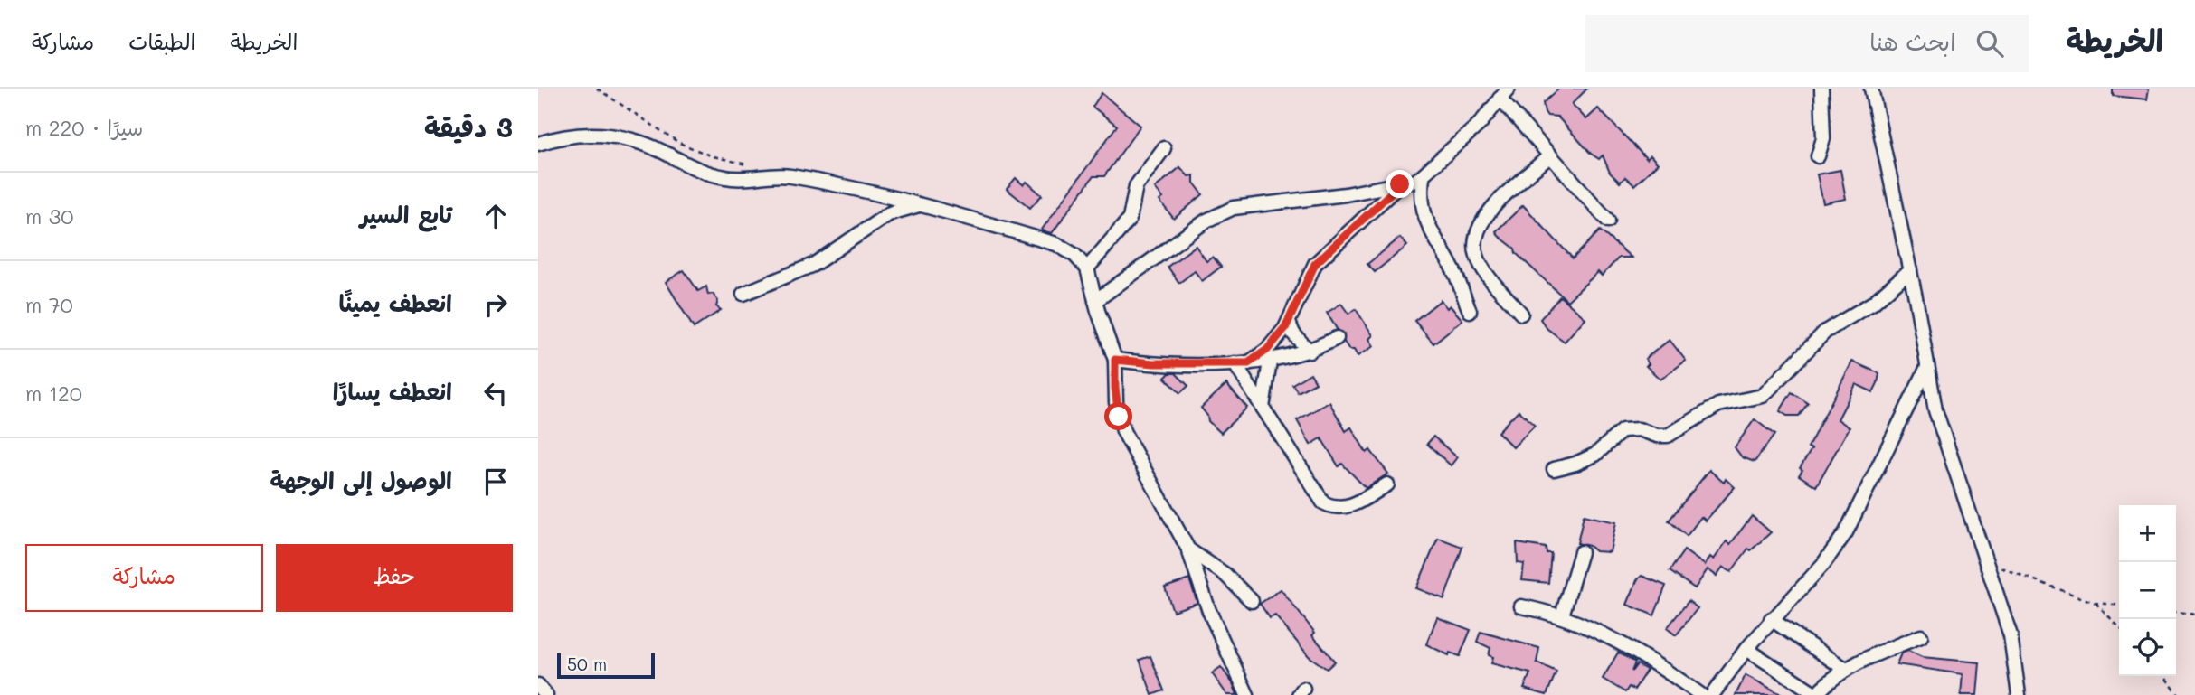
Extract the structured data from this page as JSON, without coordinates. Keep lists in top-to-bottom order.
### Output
{
  "scale_bar": "50 m",
  "page": {
    "header": "الخريطة",
    "search": "ابحث هنا",
    "nav": ["الخريطة", "الطبقات", "مشاركة"],
    "heading": ["3 دقيقة", "سيرًا · 220 m"],
    "list": [
      ["تابع السير", "30 m"],
      ["انعطف يمينًا", "70 m"],
      ["انعطف يسارًا", "120 m"],
      "الوصول إلى الوجهة"
    ],
    "map_buttons": ["+", "−"],
    "buttons": ["حفظ", "مشاركة"],
    "scale": "50 m"
  }
}
